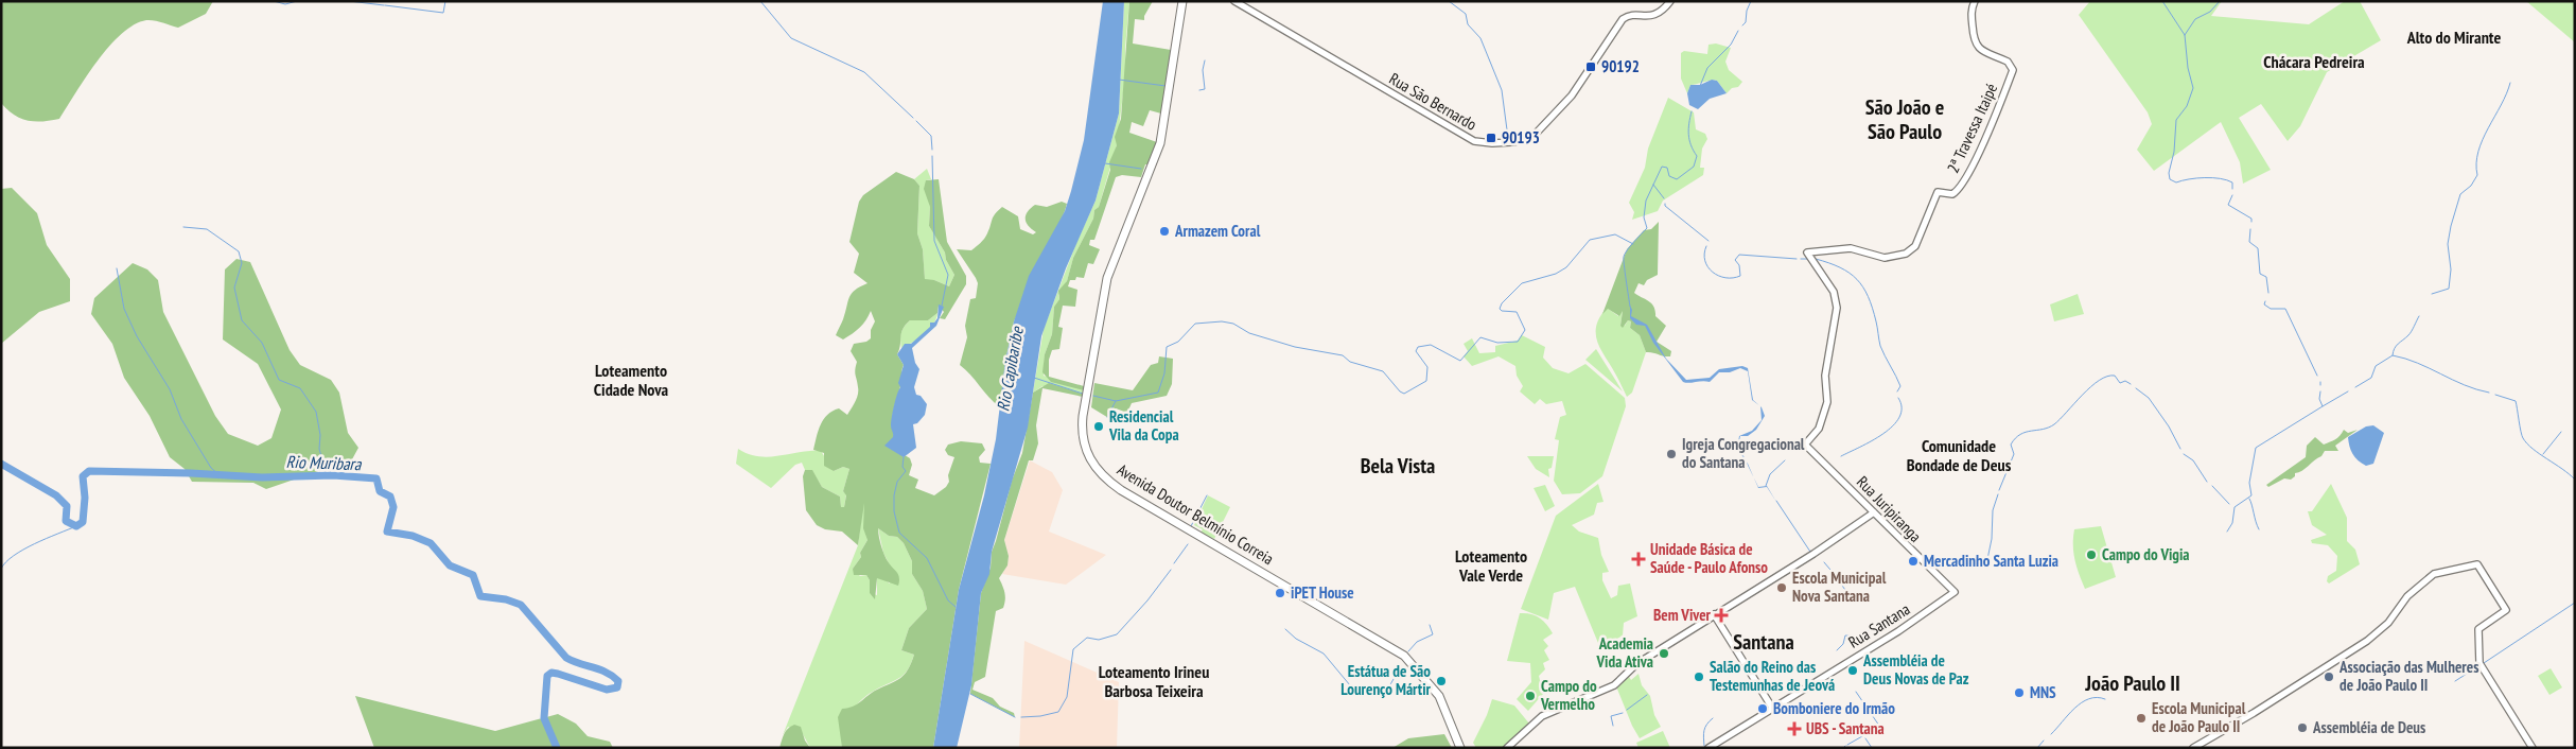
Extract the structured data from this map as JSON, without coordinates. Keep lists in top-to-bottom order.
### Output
{
  "streets": {
    "main road": ["Avenida Doutor Belmínio Correia"],
    "street": [
      "Rua São Bernardo",
      "2ª Travessa Itaipé",
      "Rua Juripiranga",
      "Rua Santana"
    ]
  },
  "crossings": [
    ["2ª Travessa Itaipé", "Rua Juripiranga"],
    ["Rua Juripiranga", "Rua Santana"]
  ],
  "districts": [
    "Alto do Mirante",
    "Chácara Pedreira",
    "São João e São Paulo",
    "Loteamento Cidade Nova",
    "Comunidade Bondade de Deus",
    "Bela Vista",
    "Loteamento Vale Verde",
    "Santana",
    "Loteamento Irineu Barbosa Teixeira",
    "João Paulo II"
  ],
  "water": ["Rio Capibaribe", "Rio Muribara"],
  "places": {
    "transit": ["90192", "90193"],
    "other": [
      "Armazem Coral",
      "Residencial Vila da Copa",
      "Igreja Congregacional do Santana",
      "Campo do Vigia",
      "Mercadinho Santa Luzia",
      "Escola Municipal Nova Santana",
      "iPET House",
      "Academia Vida Ativa",
      "Assembléia de Deus Novas de Paz",
      "Salão do Reino das Testemunhas de Jeová",
      "Associação das Mulheres de João Paulo II",
      "Estátua de São Lourenço Mártir",
      "MNS",
      "Campo do Vermelho",
      "Bomboniere do Irmão",
      "Escola Municipal de João Paulo II",
      "Assembléia de Deus"
    ],
    "health": ["Unidade Básica de Saúde - Paulo Afonso", "Bem Viver", "UBS - Santana"]
  }
}
